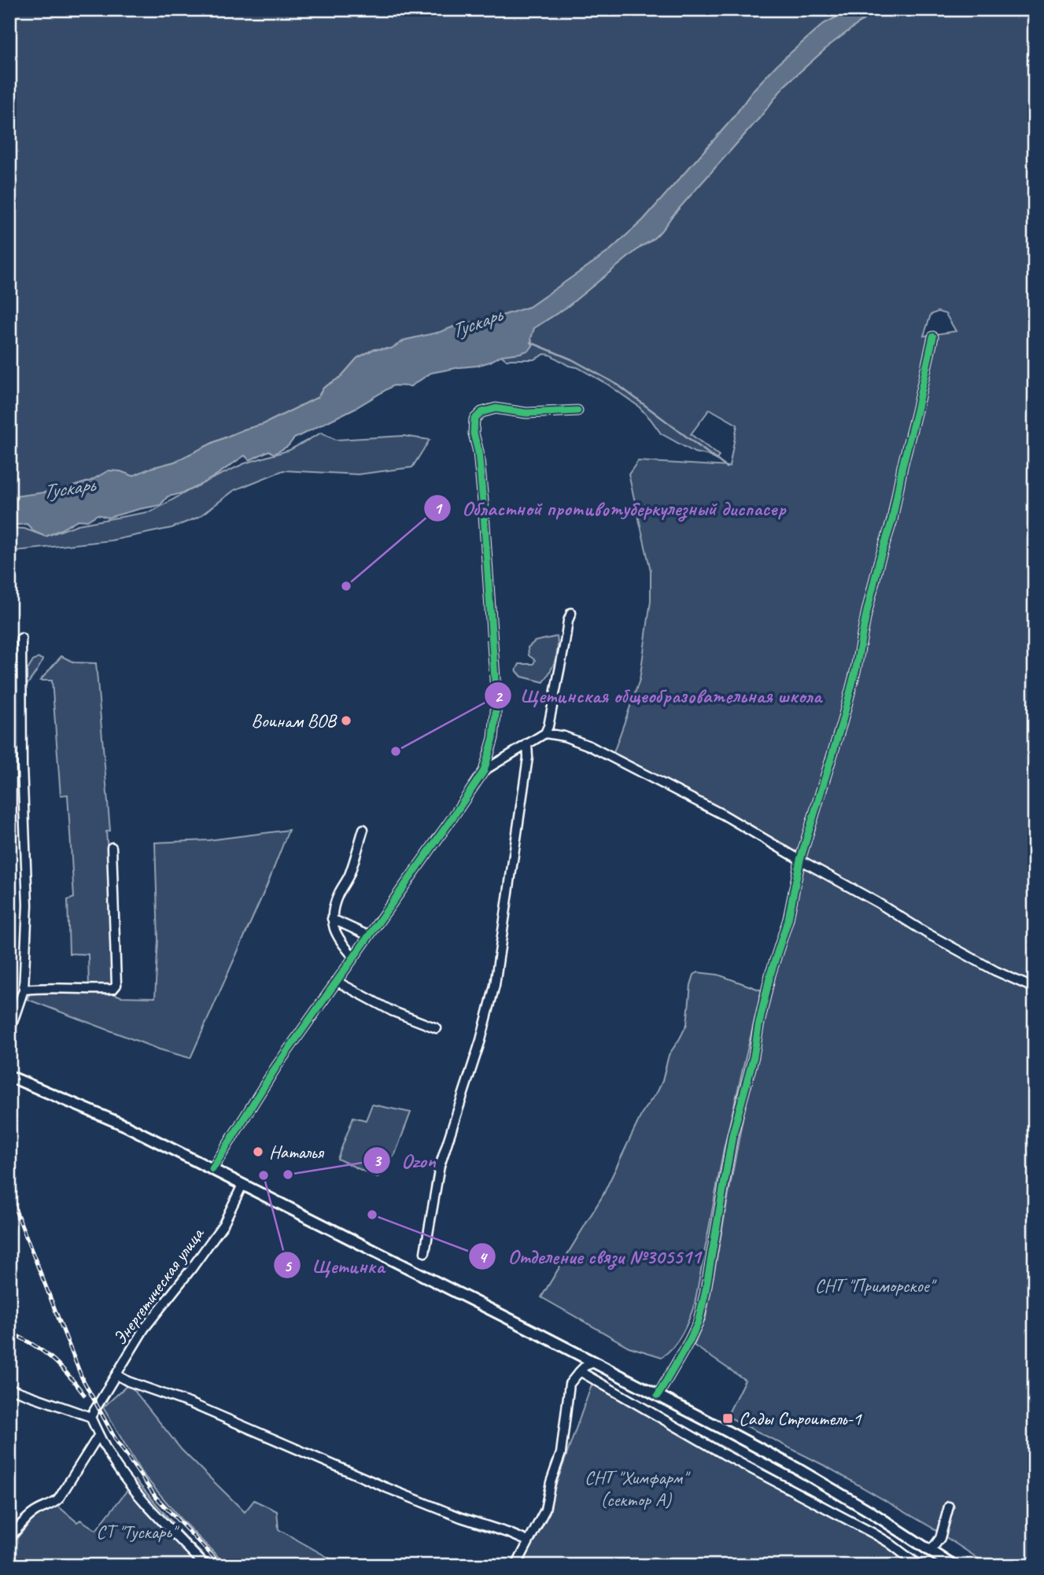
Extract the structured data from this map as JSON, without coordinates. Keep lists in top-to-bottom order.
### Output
{
  "streets": {
    "street": ["Энергетическая улица"]
  },
  "water": ["Тускарь"],
  "parks": ["СНТ \"Приморское\"", "СНТ \"Химфарм\" (сектор А)", "СТ \"Тускарь\""],
  "places": {
    "other": [
      "Областной противотуберкулезный диспасер",
      "Воинам ВОВ",
      "Щетинская общеобразовательная школа",
      "Наталья",
      "Ozon",
      "Щетинка",
      "Отделение связи №305511"
    ],
    "transit": ["Сады Строитель-1"]
  }
}
